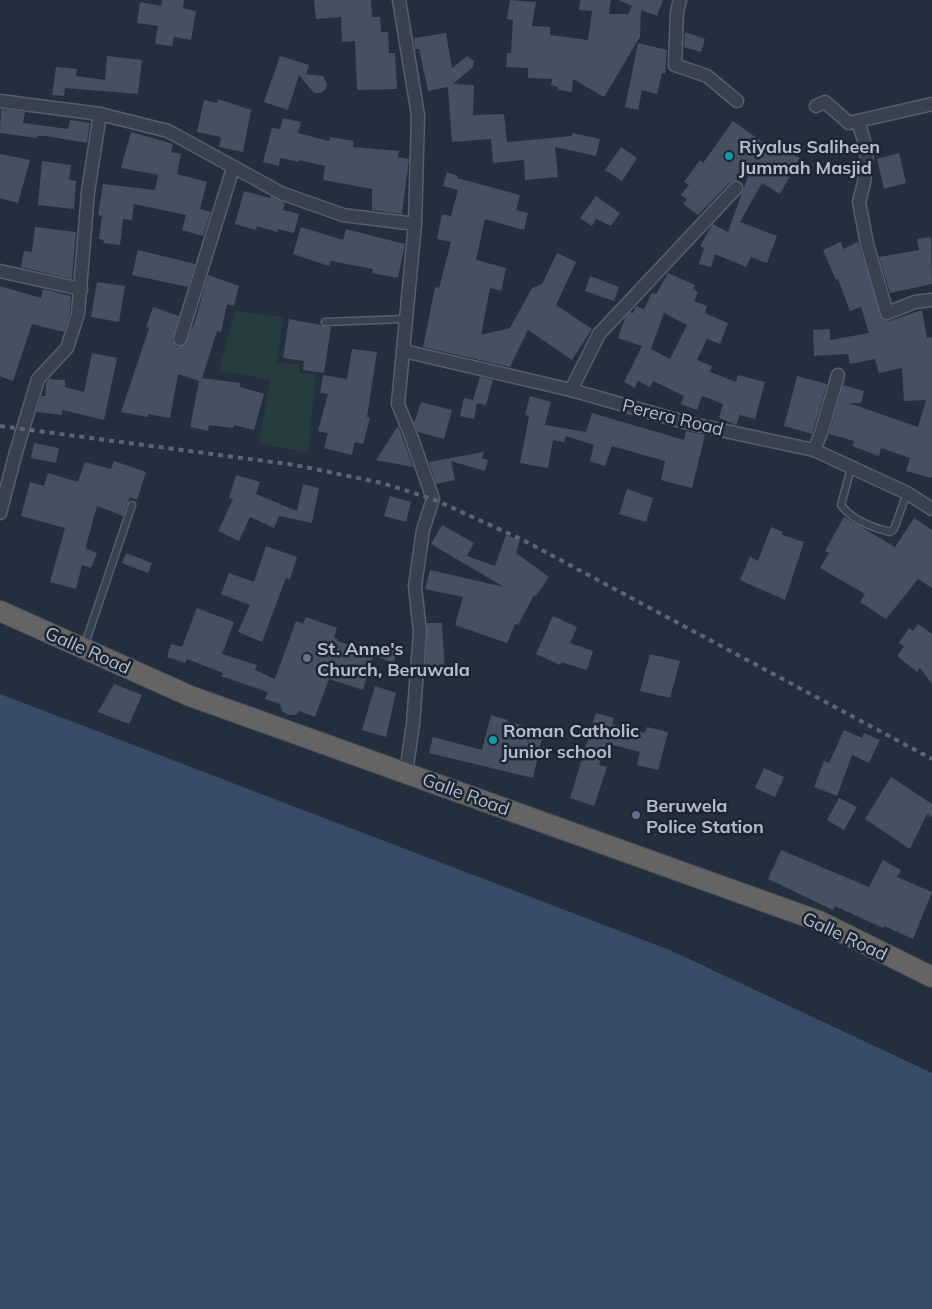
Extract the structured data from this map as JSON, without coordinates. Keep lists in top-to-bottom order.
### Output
{
  "streets": {
    "highway": ["Galle Road"],
    "street": ["Perera Road"]
  },
  "places": [
    "Riyalus Saliheen Jummah Masjid",
    "St. Anne's Church, Beruwala",
    "Roman Catholic junior school",
    "Beruwela Police Station"
  ]
}
